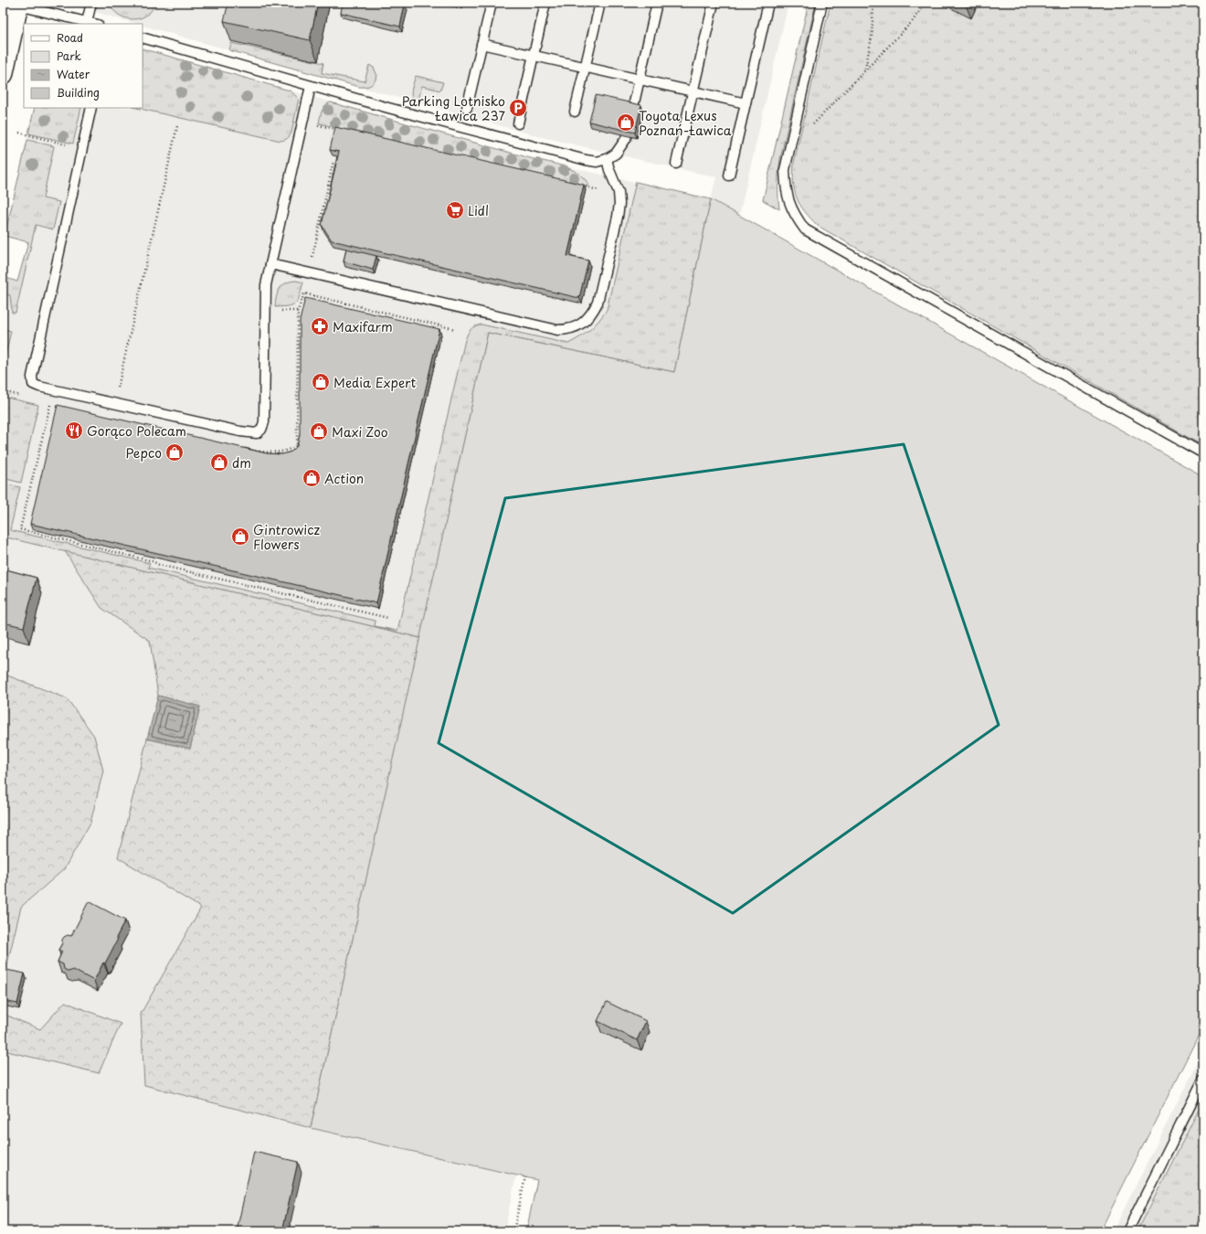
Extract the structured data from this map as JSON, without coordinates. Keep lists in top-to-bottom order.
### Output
{
  "places": {
    "parking": ["Parking Lotnisko Ławica 237"],
    "shop": [
      "Toyota Lexus Poznań-Ławica",
      "Media Expert",
      "Maxi Zoo",
      "Pepco",
      "dm",
      "Action",
      "Gintrowicz Flowers"
    ],
    "supermarket": ["Lidl"],
    "pharmacy": ["Maxifarm"],
    "restaurant": ["Gorąco Polecam"]
  },
  "legend": [
    "Road",
    "Park",
    "Water",
    "Building"
  ]
}
